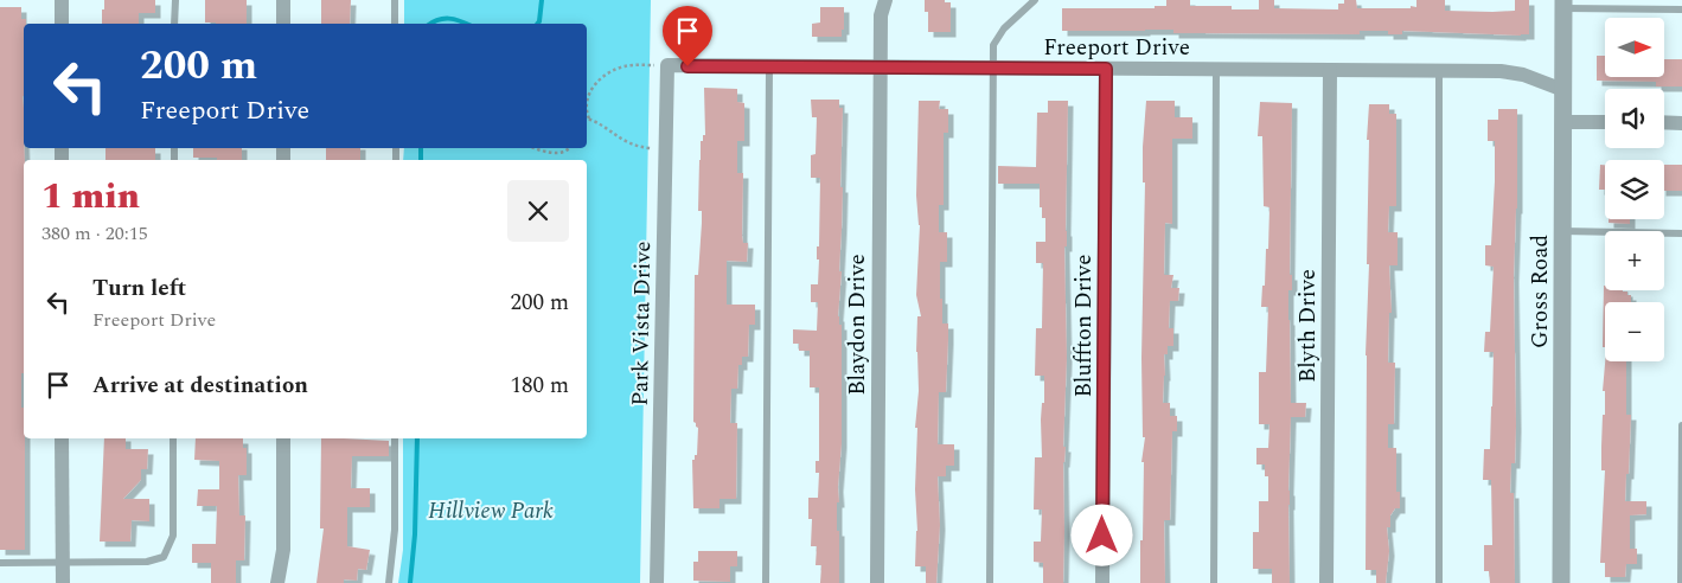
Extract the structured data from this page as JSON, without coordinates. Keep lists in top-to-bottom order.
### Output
{
  "streets": {
    "street": [
      "Freeport Drive",
      "Gross Road",
      "Park Vista Drive",
      "Blaydon Drive",
      "Bluffton Drive",
      "Blyth Drive"
    ]
  },
  "crossings": [
    ["Freeport Drive", "Gross Road"],
    ["Freeport Drive", "Park Vista Drive"],
    ["Freeport Drive", "Blaydon Drive"],
    ["Freeport Drive", "Bluffton Drive"],
    ["Freeport Drive", "Blyth Drive"]
  ],
  "parks": ["Hillview Park"],
  "north": "right",
  "page": {
    "map_buttons": ["+", "−"],
    "turn": ["200 m", "Freeport Drive"],
    "heading": ["1 min", "380 m · 20:15"],
    "list": [
      {
        "name": "Turn left",
        "note": "Freeport Drive",
        "value": "200 m"
      },
      {
        "name": "Arrive at destination",
        "value": "180 m"
      }
    ]
  }
}
